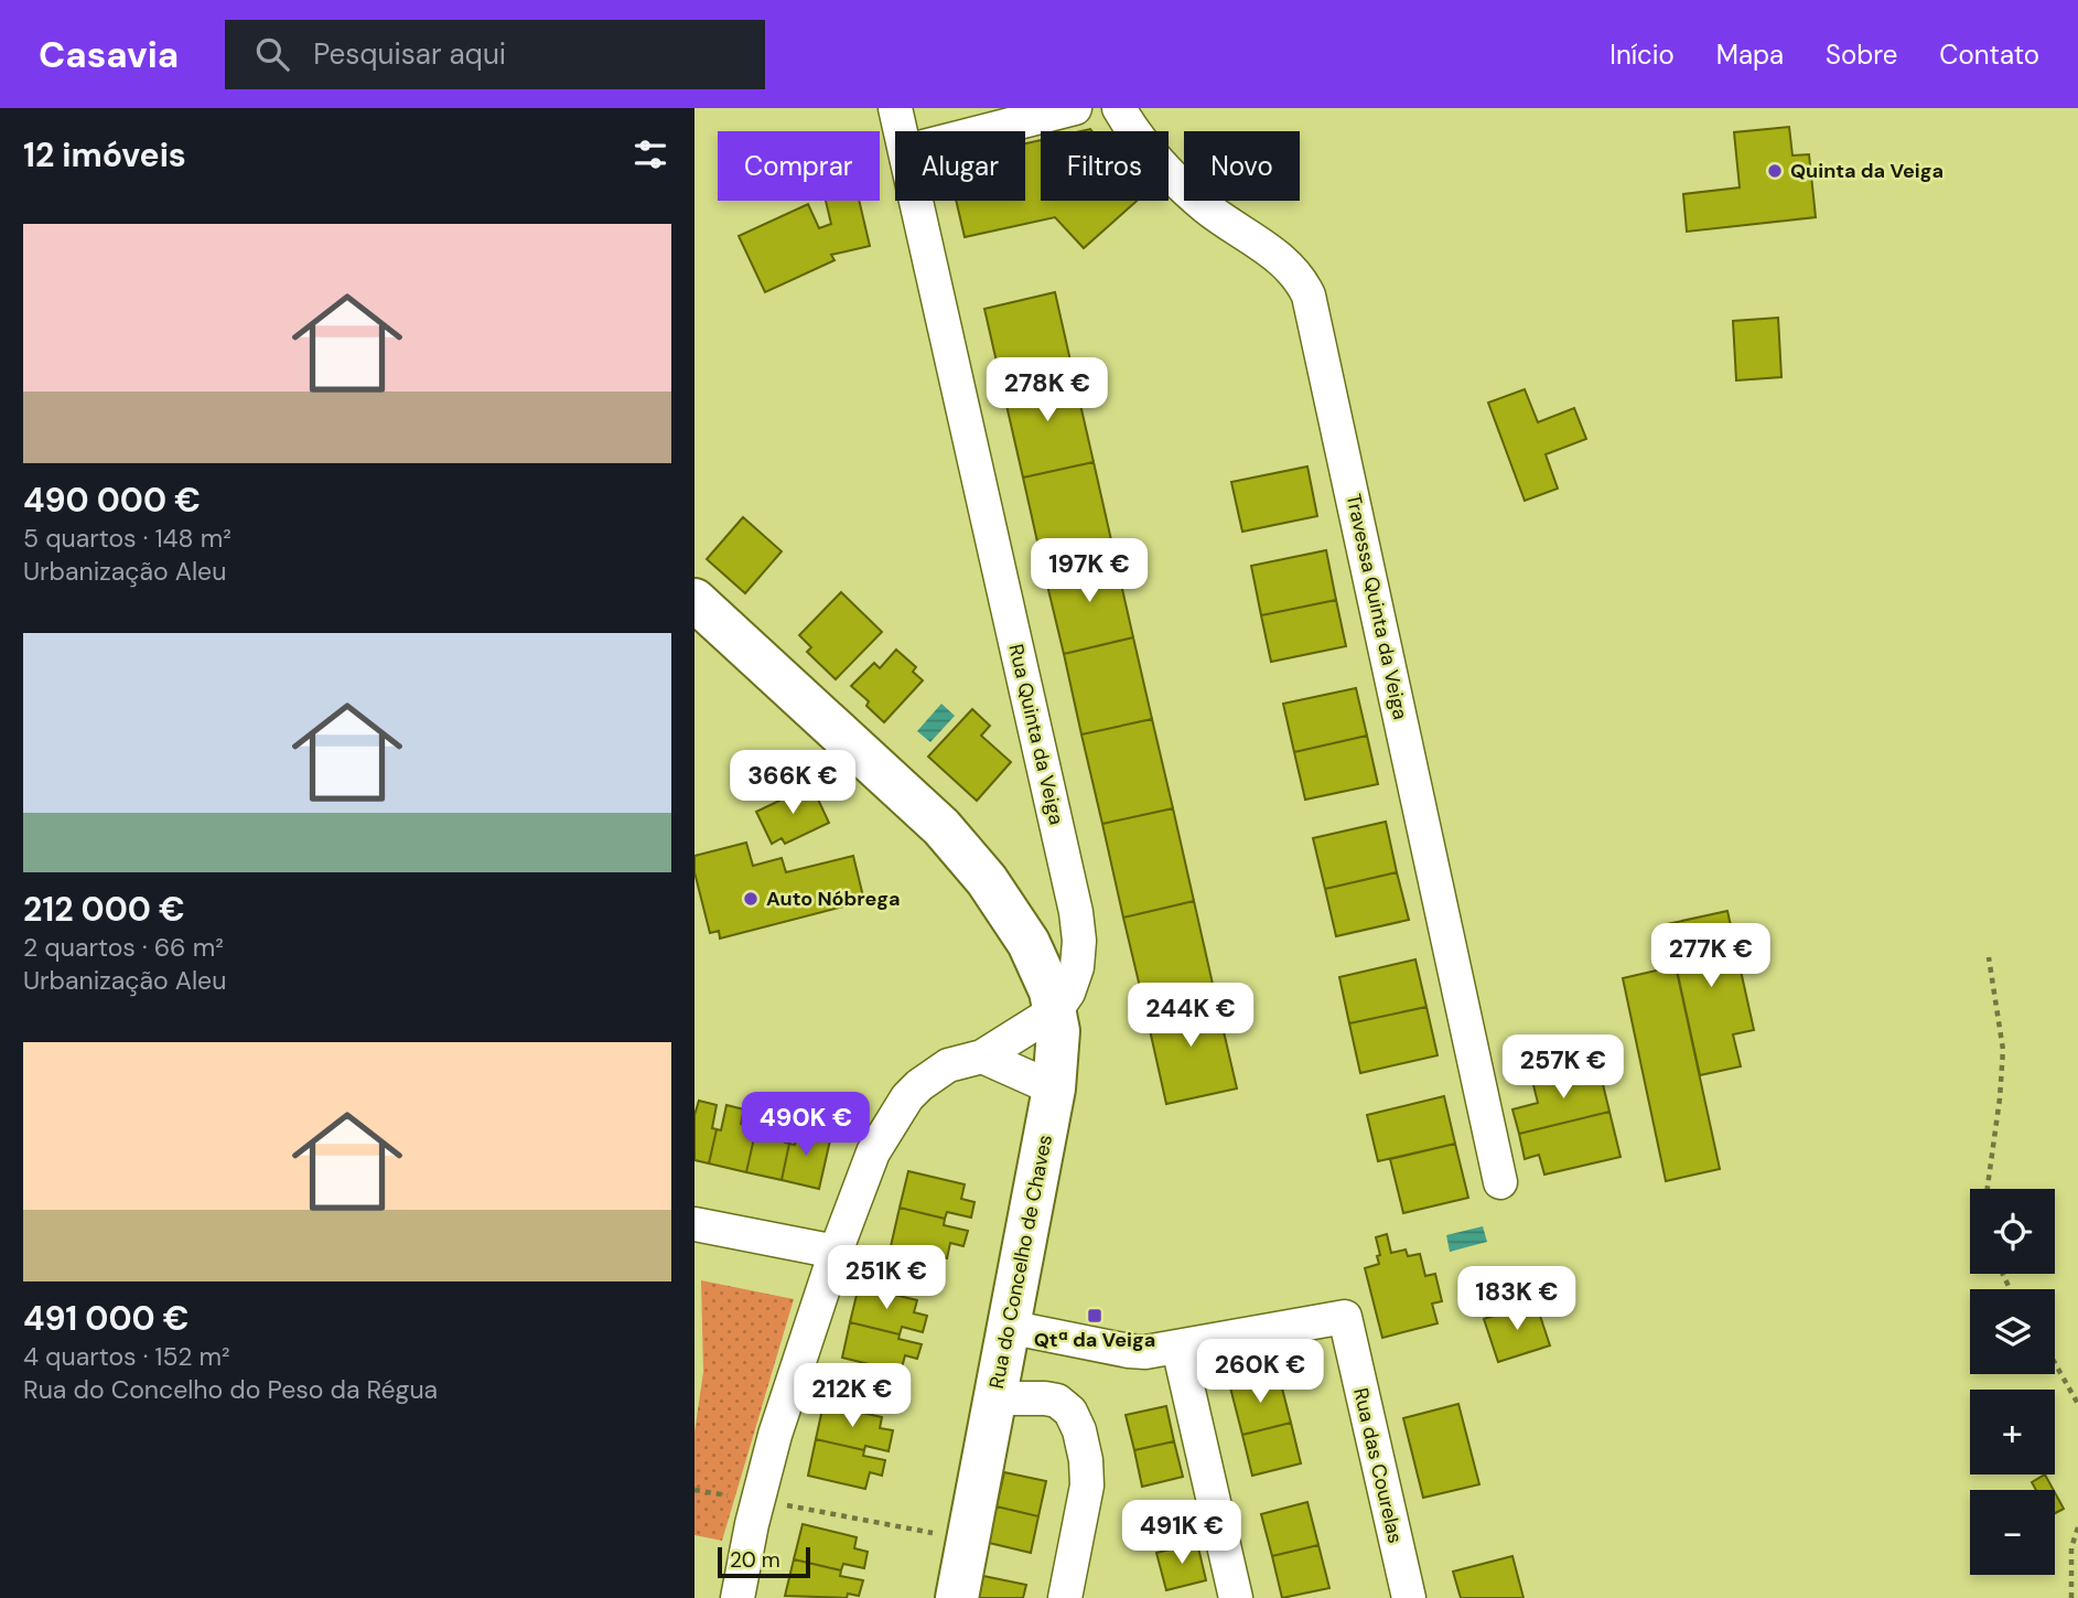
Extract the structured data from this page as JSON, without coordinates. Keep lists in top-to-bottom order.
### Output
{
  "streets": {
    "street": [
      "Travessa Quinta da Veiga",
      "Rua Quinta da Veiga",
      "Rua do Concelho de Chaves",
      "Rua das Courelas"
    ]
  },
  "crossings": [
    ["Rua Quinta da Veiga", "Rua do Concelho de Chaves"]
  ],
  "places": {
    "other": ["Quinta da Veiga", "Auto Nóbrega"],
    "transit": ["Qtª da Veiga"]
  },
  "scale_bar": "20 m",
  "page": {
    "header": "Casavia",
    "search": "Pesquisar aqui",
    "nav": [
      "Início",
      "Mapa",
      "Sobre",
      "Contato"
    ],
    "heading": "12 imóveis",
    "chip": [
      "Comprar",
      "Alugar",
      "Filtros",
      "Novo"
    ],
    "list": [
      {
        "name": "490 000 €",
        "note": "5 quartos · 148 m² · Urbanização Aleu"
      },
      {
        "name": "212 000 €",
        "note": "2 quartos · 66 m² · Urbanização Aleu"
      },
      {
        "name": "491 000 €",
        "note": "4 quartos · 152 m² · Rua do Concelho do Peso da Régua"
      }
    ],
    "price": [
      "278K €",
      "197K €",
      "366K €",
      "277K €",
      "244K €",
      "257K €",
      "490K €",
      "251K €",
      "183K €",
      "260K €",
      "212K €",
      "491K €"
    ],
    "map_buttons": ["+", "−"],
    "scale": "20 m"
  }
}
